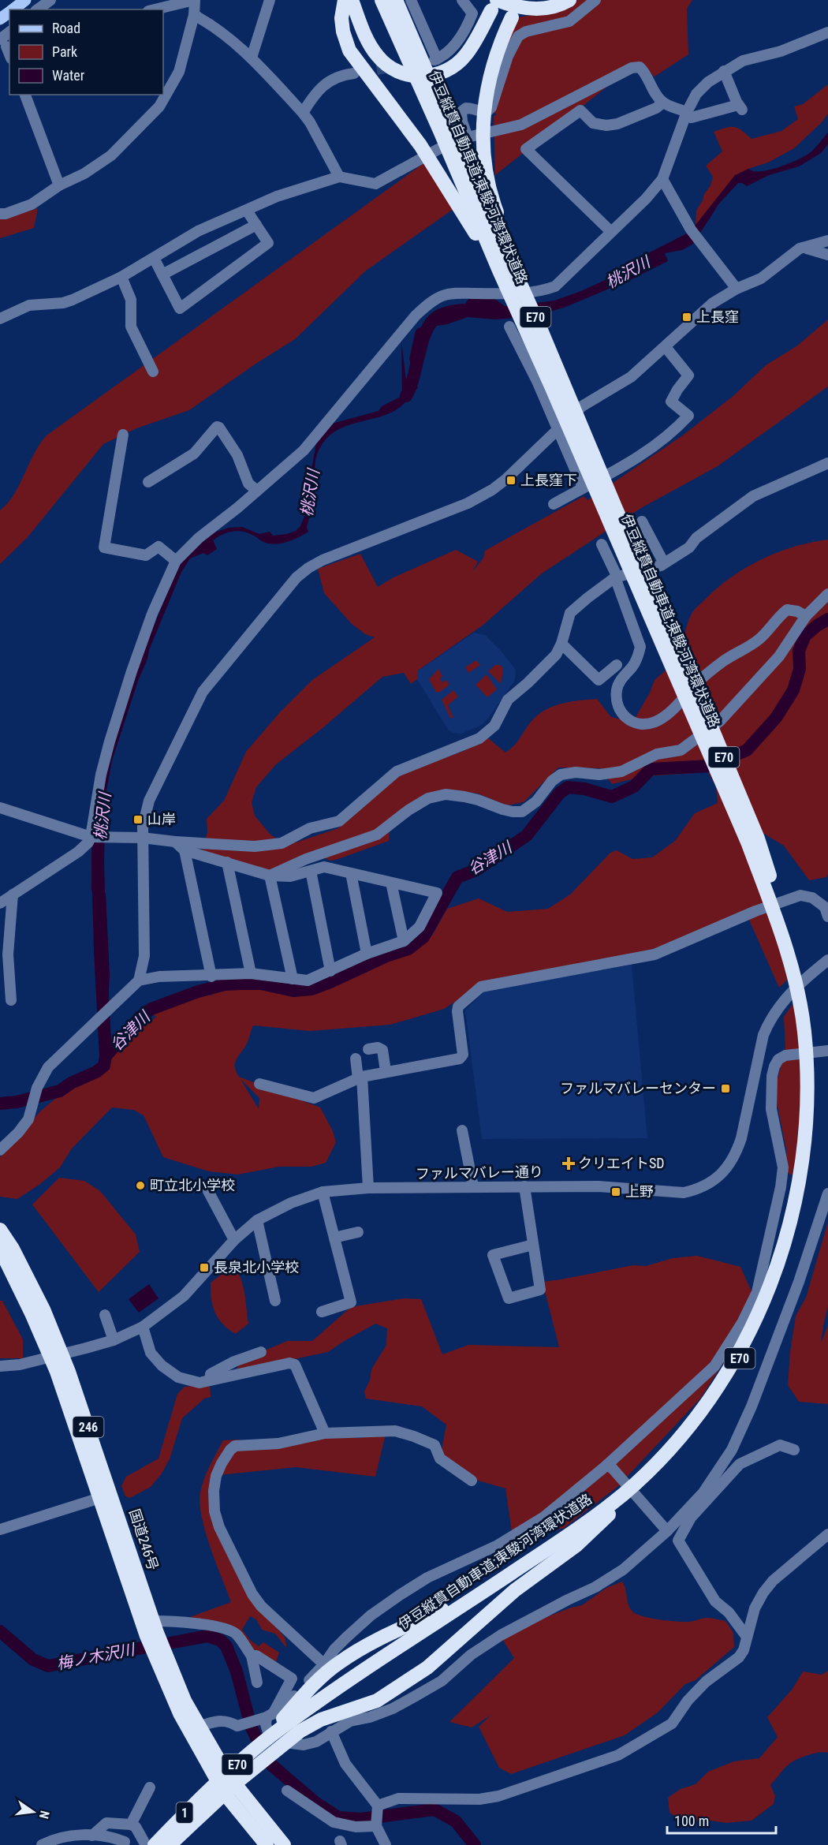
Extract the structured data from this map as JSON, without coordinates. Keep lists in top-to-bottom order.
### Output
{
  "streets": {
    "highway": [
      "伊豆縦貫自動車道;東駿河湾環状道路",
      "E70",
      "246",
      "国道246号",
      "1"
    ],
    "street": ["ファルマバレー通り"]
  },
  "crossings": [
    ["伊豆縦貫自動車道;東駿河湾環状道路", "1"],
    ["国道246号", "1"]
  ],
  "water": ["桃沢川", "谷津川", "梅ノ木沢川"],
  "places": {
    "transit": [
      "上長窪",
      "上長窪下",
      "山岸",
      "ファルマバレーセンター",
      "上野",
      "長泉北小学校"
    ],
    "health": ["クリエイトSD"],
    "other": ["町立北小学校"]
  },
  "legend": ["Road", "Park", "Water"],
  "scale_bar": "100 m",
  "north": "right"
}
